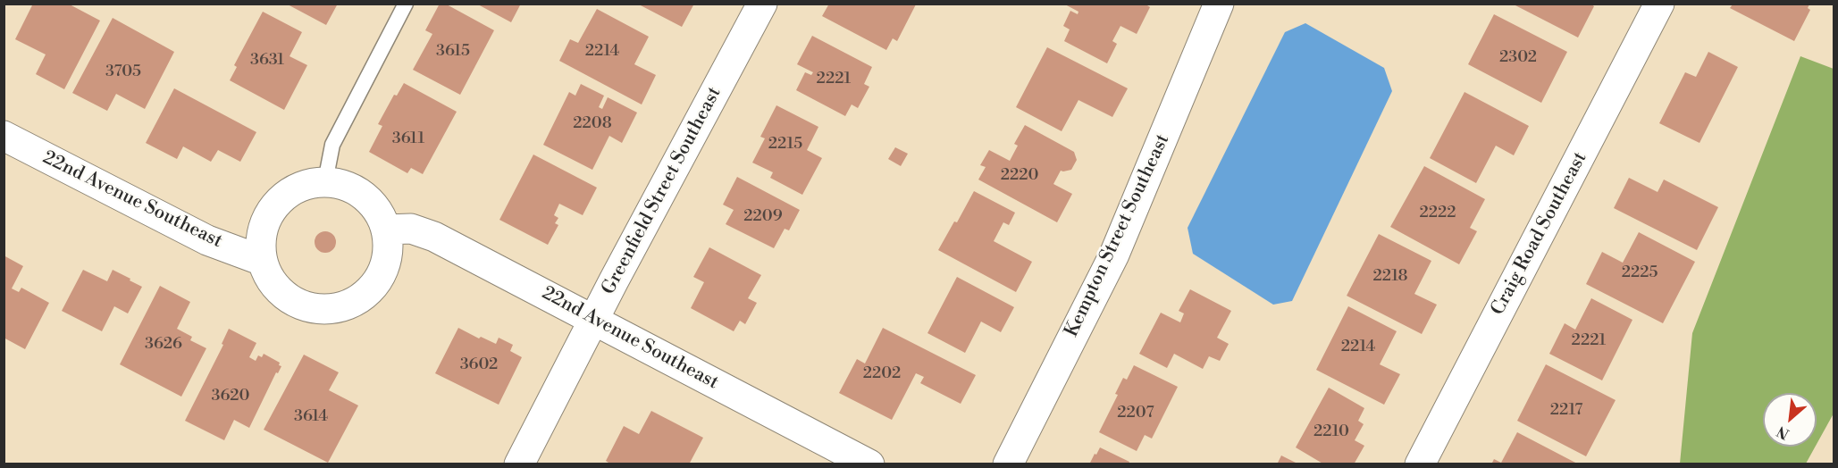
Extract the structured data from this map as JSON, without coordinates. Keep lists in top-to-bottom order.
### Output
{
  "streets": {
    "street": [
      "Greenfield Street Southeast",
      "22nd Avenue Southeast",
      "Craig Road Southeast",
      "Kempton Street Southeast"
    ]
  },
  "crossings": [
    ["Greenfield Street Southeast", "22nd Avenue Southeast"]
  ],
  "house_numbers": [
    "3615",
    "2214",
    "2302",
    "3631",
    "3705",
    "2221",
    "2208",
    "3611",
    "2215",
    "2220",
    "2222",
    "2209",
    "2225",
    "2218",
    "2221",
    "3626",
    "2214",
    "3602",
    "2202",
    "3620",
    "2217",
    "2207",
    "3614",
    "2210"
  ],
  "north": "bottom left"
}
